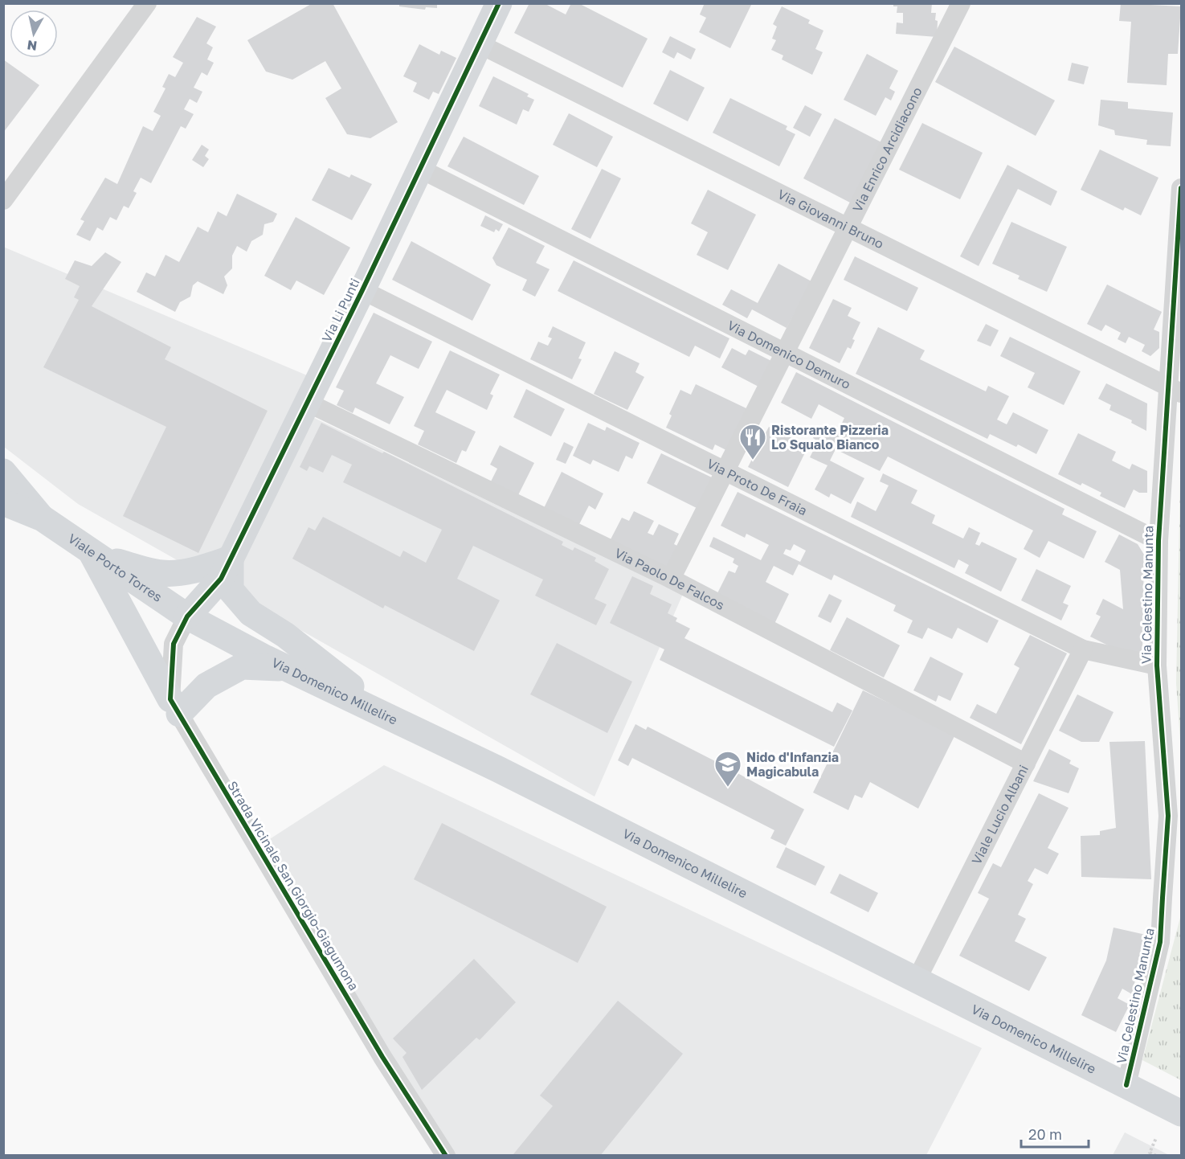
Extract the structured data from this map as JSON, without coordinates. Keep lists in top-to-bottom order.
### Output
{
  "streets": {
    "main road": ["Via Li Punti", "Viale Porto Torres", "Via Domenico Millelire"],
    "street": [
      "Via Enrico Arcidiacono",
      "Via Giovanni Bruno",
      "Via Domenico Demuro",
      "Via Proto De Fraia",
      "Via Paolo De Falcos",
      "Via Celestino Manunta",
      "Viale Lucio Albani",
      "Strada Vicinale San Giorgio-Giagumona"
    ]
  },
  "crossings": [
    ["Via Enrico Arcidiacono", "Via Giovanni Bruno"],
    ["Via Enrico Arcidiacono", "Via Domenico Demuro"],
    ["Via Enrico Arcidiacono", "Via Proto De Fraia"],
    ["Via Enrico Arcidiacono", "Via Paolo De Falcos"],
    ["Via Giovanni Bruno", "Via Li Punti"],
    ["Via Giovanni Bruno", "Via Celestino Manunta"],
    ["Via Li Punti", "Via Domenico Demuro"],
    ["Via Li Punti", "Via Proto De Fraia"],
    ["Via Li Punti", "Viale Porto Torres"],
    ["Via Li Punti", "Via Paolo De Falcos"],
    ["Via Li Punti", "Via Domenico Millelire"],
    ["Via Domenico Demuro", "Via Celestino Manunta"],
    ["Via Proto De Fraia", "Via Celestino Manunta"],
    ["Via Proto De Fraia", "Viale Lucio Albani"],
    ["Viale Porto Torres", "Via Domenico Millelire"],
    ["Via Paolo De Falcos", "Viale Lucio Albani"],
    ["Via Celestino Manunta", "Via Domenico Millelire"],
    ["Via Domenico Millelire", "Viale Lucio Albani"]
  ],
  "places": {
    "restaurant": ["Ristorante Pizzeria Lo Squalo Bianco"],
    "school or university": ["Nido d'Infanzia Magicabula"]
  },
  "scale_bar": "20 m",
  "north": "bottom"
}
